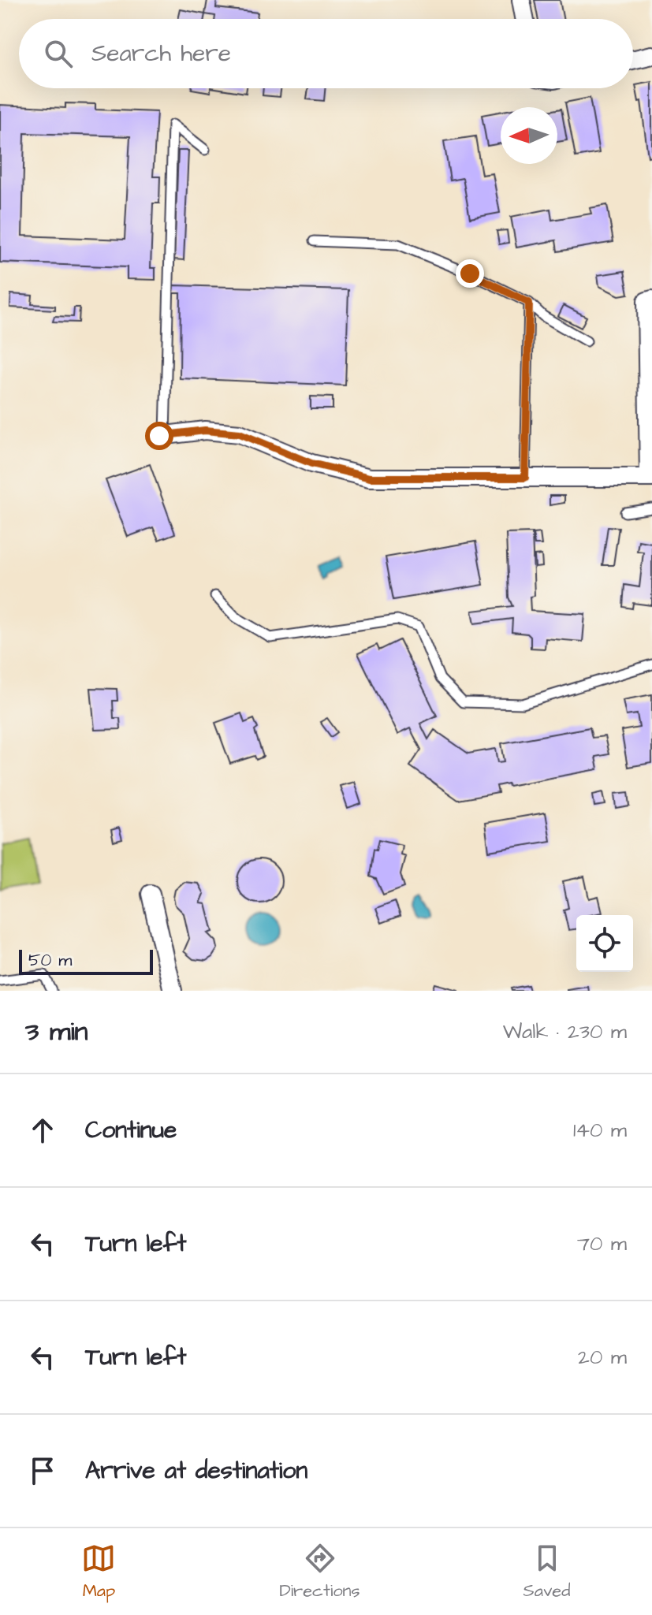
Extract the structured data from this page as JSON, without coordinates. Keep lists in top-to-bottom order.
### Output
{
  "scale_bar": "50 m",
  "north": "left",
  "page": {
    "search": "Search here",
    "scale": "50 m",
    "heading": ["3 min", "Walk · 230 m"],
    "list": [
      ["Continue", "140 m"],
      ["Turn left", "70 m"],
      ["Turn left", "20 m"],
      "Arrive at destination"
    ],
    "nav": ["Map", "Directions", "Saved"]
  }
}
